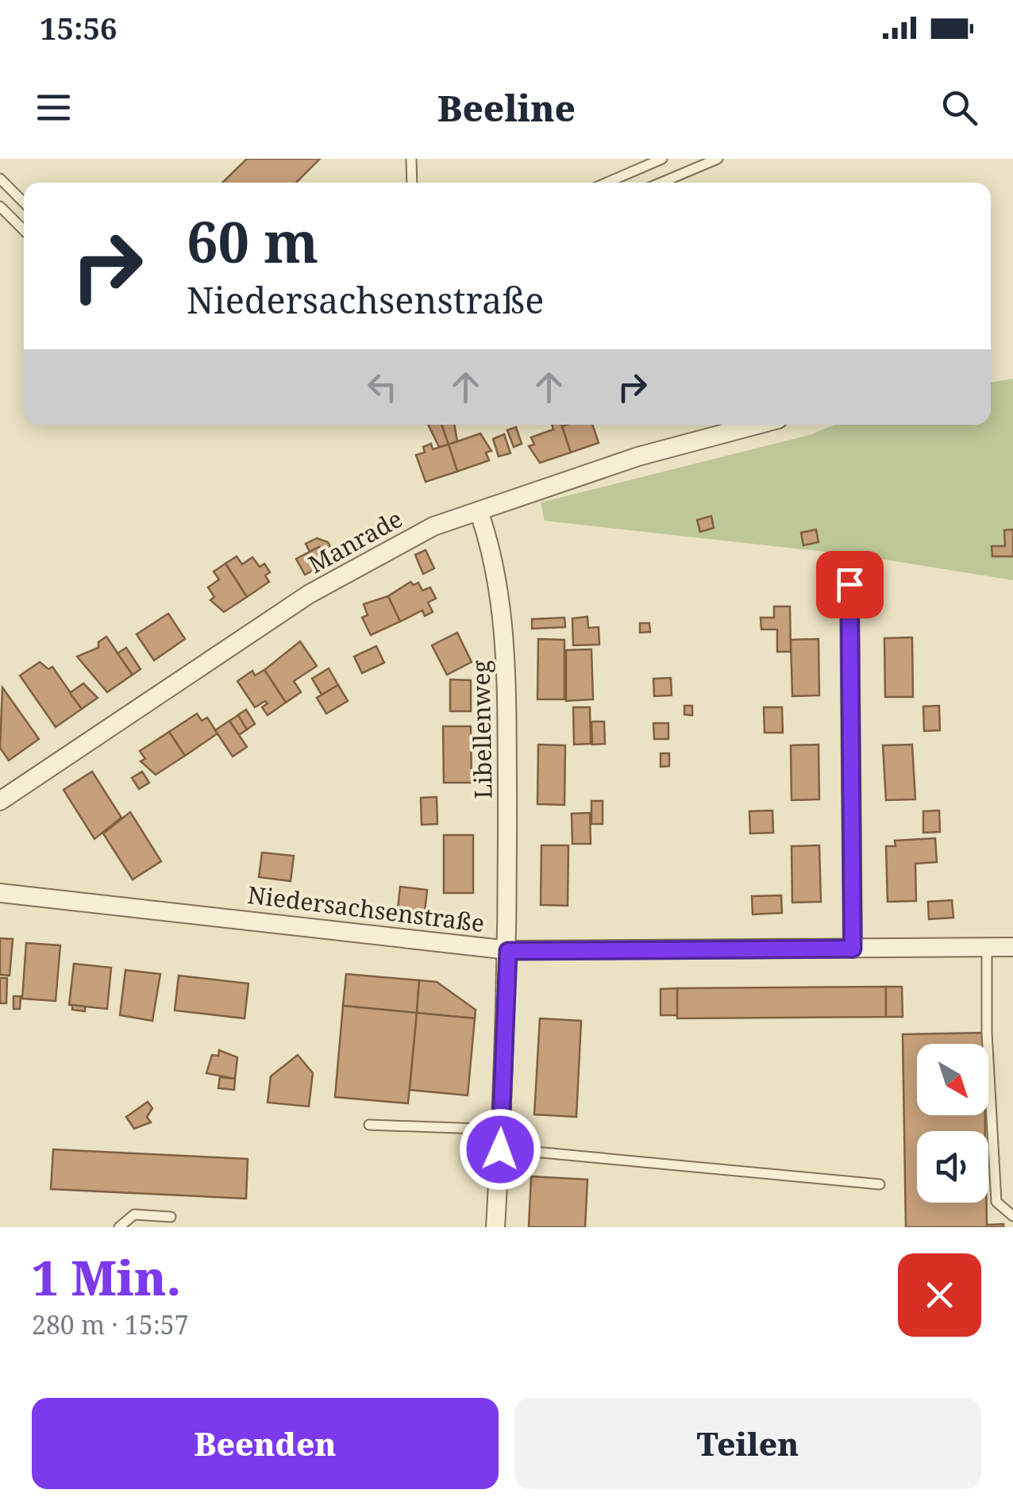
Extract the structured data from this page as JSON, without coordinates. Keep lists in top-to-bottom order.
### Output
{
  "streets": {
    "street": ["Manrade", "Libellenweg", "Niedersachsenstraße"]
  },
  "crossings": [
    ["Manrade", "Libellenweg"],
    ["Libellenweg", "Niedersachsenstraße"]
  ],
  "north": "bottom right",
  "page": {
    "status": "15:56",
    "header": "Beeline",
    "turn": ["60 m", "Niedersachsenstraße"],
    "heading": ["1 Min.", "280 m · 15:57"],
    "buttons": ["Beenden", "Teilen"]
  }
}
